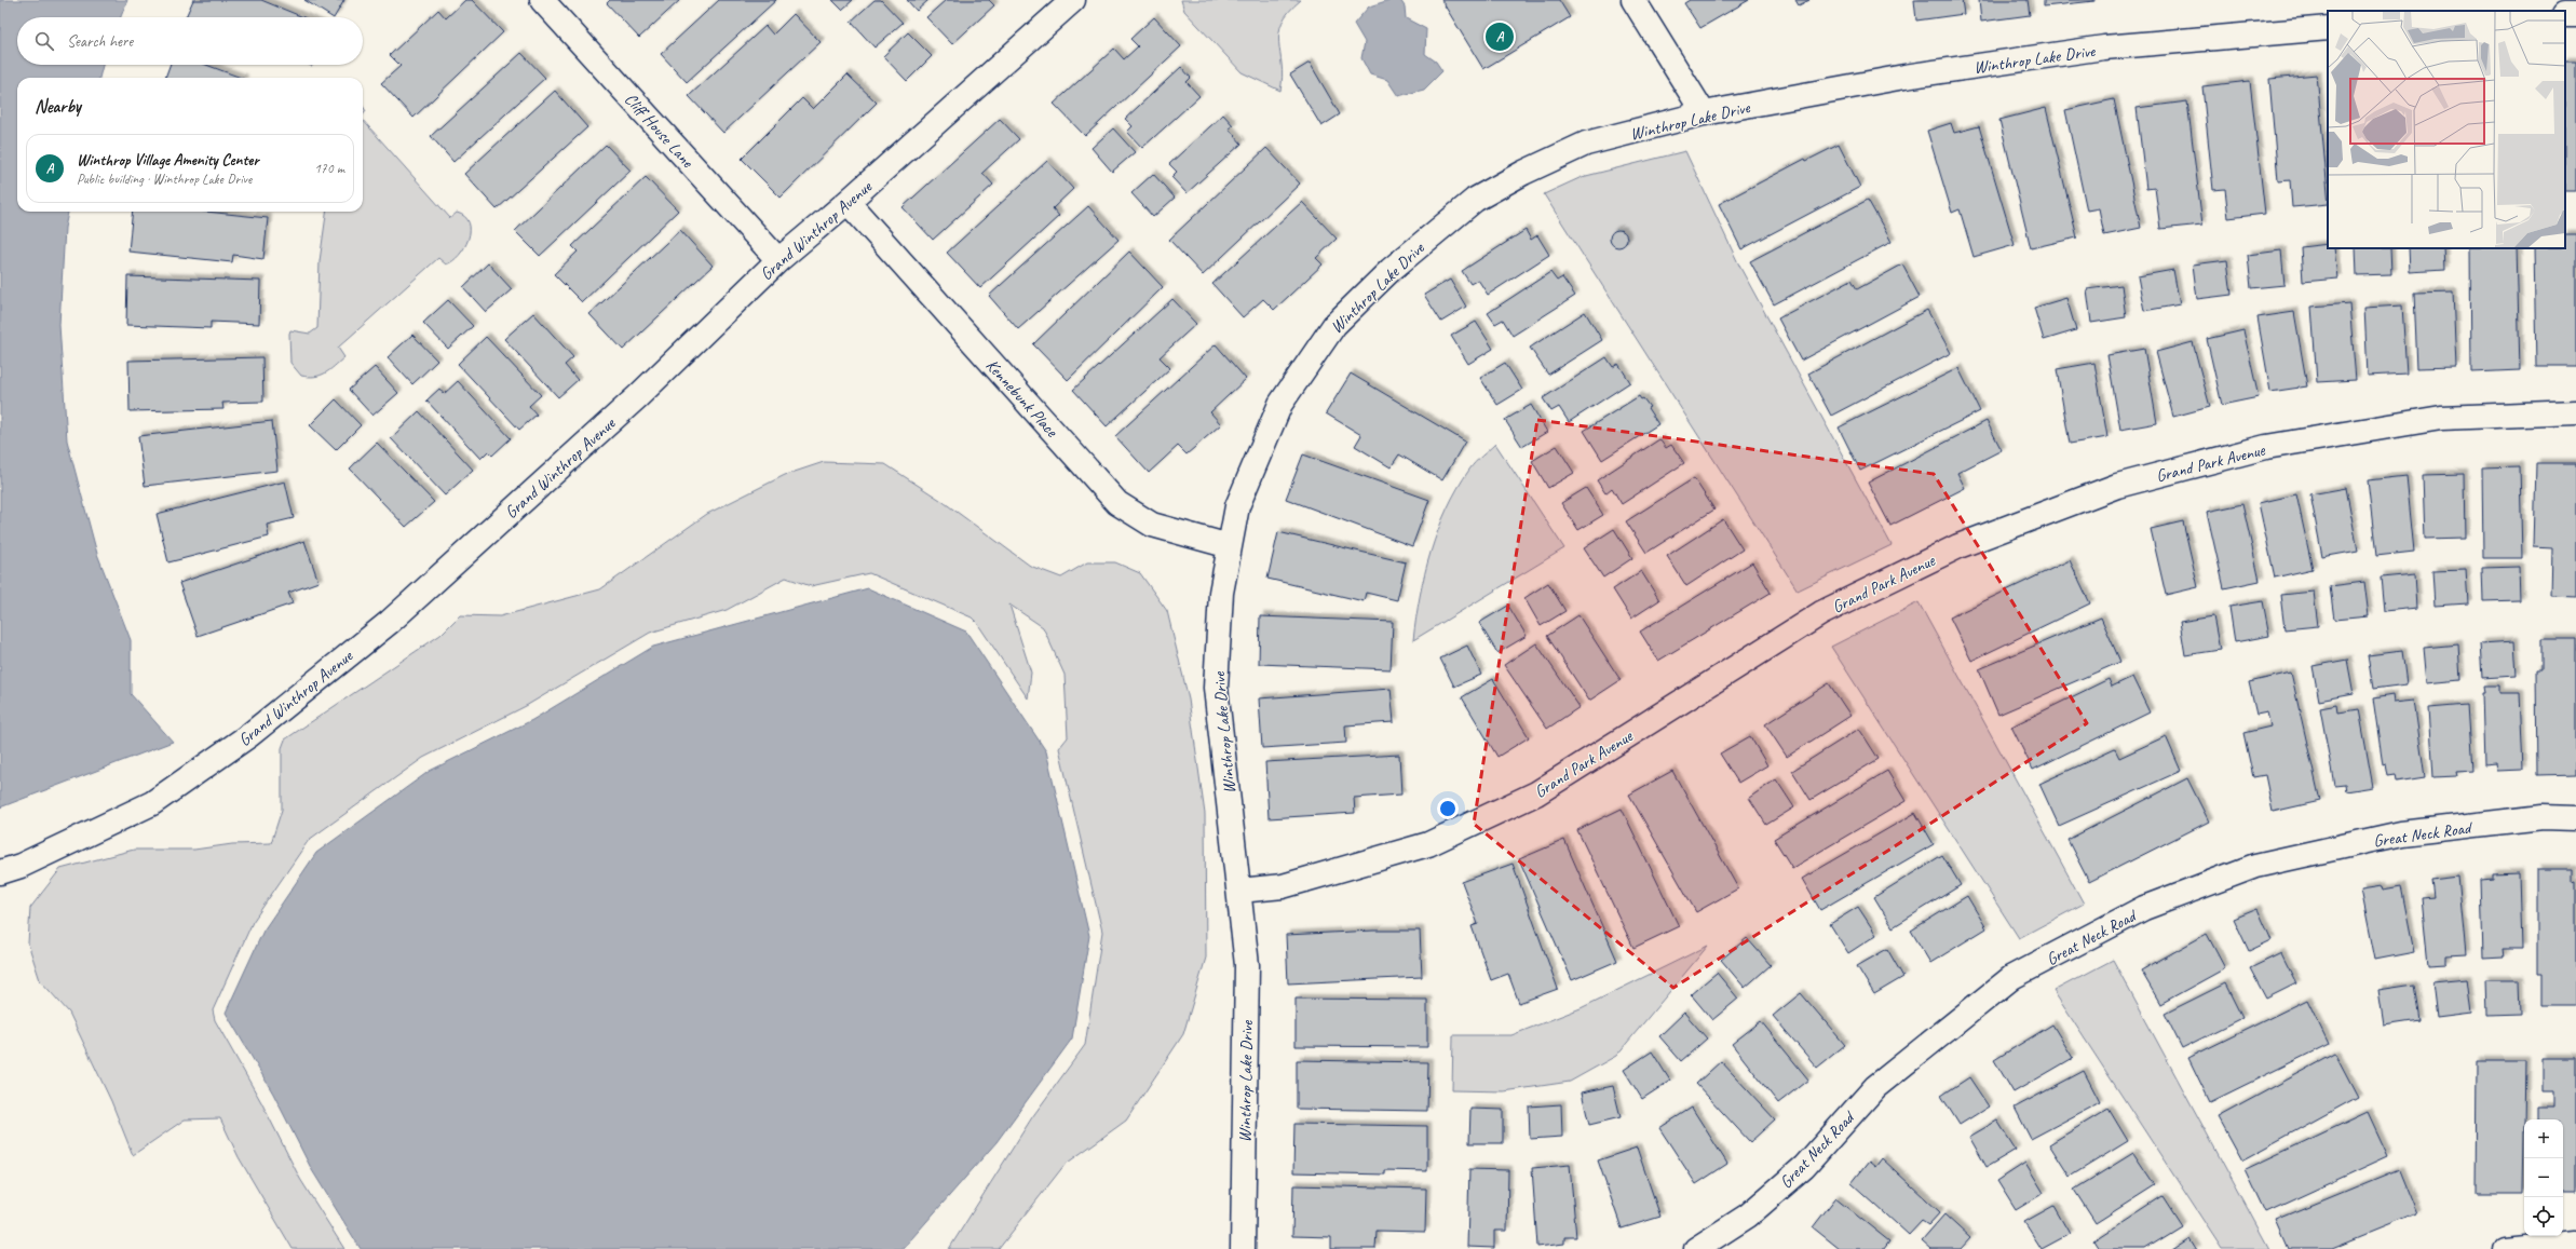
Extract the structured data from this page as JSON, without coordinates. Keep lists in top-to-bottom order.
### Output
{
  "streets": {
    "street": [
      "Winthrop Lake Drive",
      "Cliff House Lane",
      "Grand Winthrop Avenue",
      "Kennebunk Place",
      "Grand Park Avenue",
      "Great Neck Road"
    ]
  },
  "crossings": [
    ["Winthrop Lake Drive", "Kennebunk Place"],
    ["Winthrop Lake Drive", "Grand Park Avenue"],
    ["Cliff House Lane", "Grand Winthrop Avenue"],
    ["Grand Winthrop Avenue", "Kennebunk Place"]
  ],
  "page": {
    "search": "Search here",
    "pins": "A",
    "heading": "Nearby",
    "list": [
      {
        "mark": "A",
        "name": "Winthrop Village Amenity Center",
        "note": "Public building · Winthrop Lake Drive",
        "value": "170 m"
      }
    ],
    "map_buttons": ["+", "−"]
  }
}
